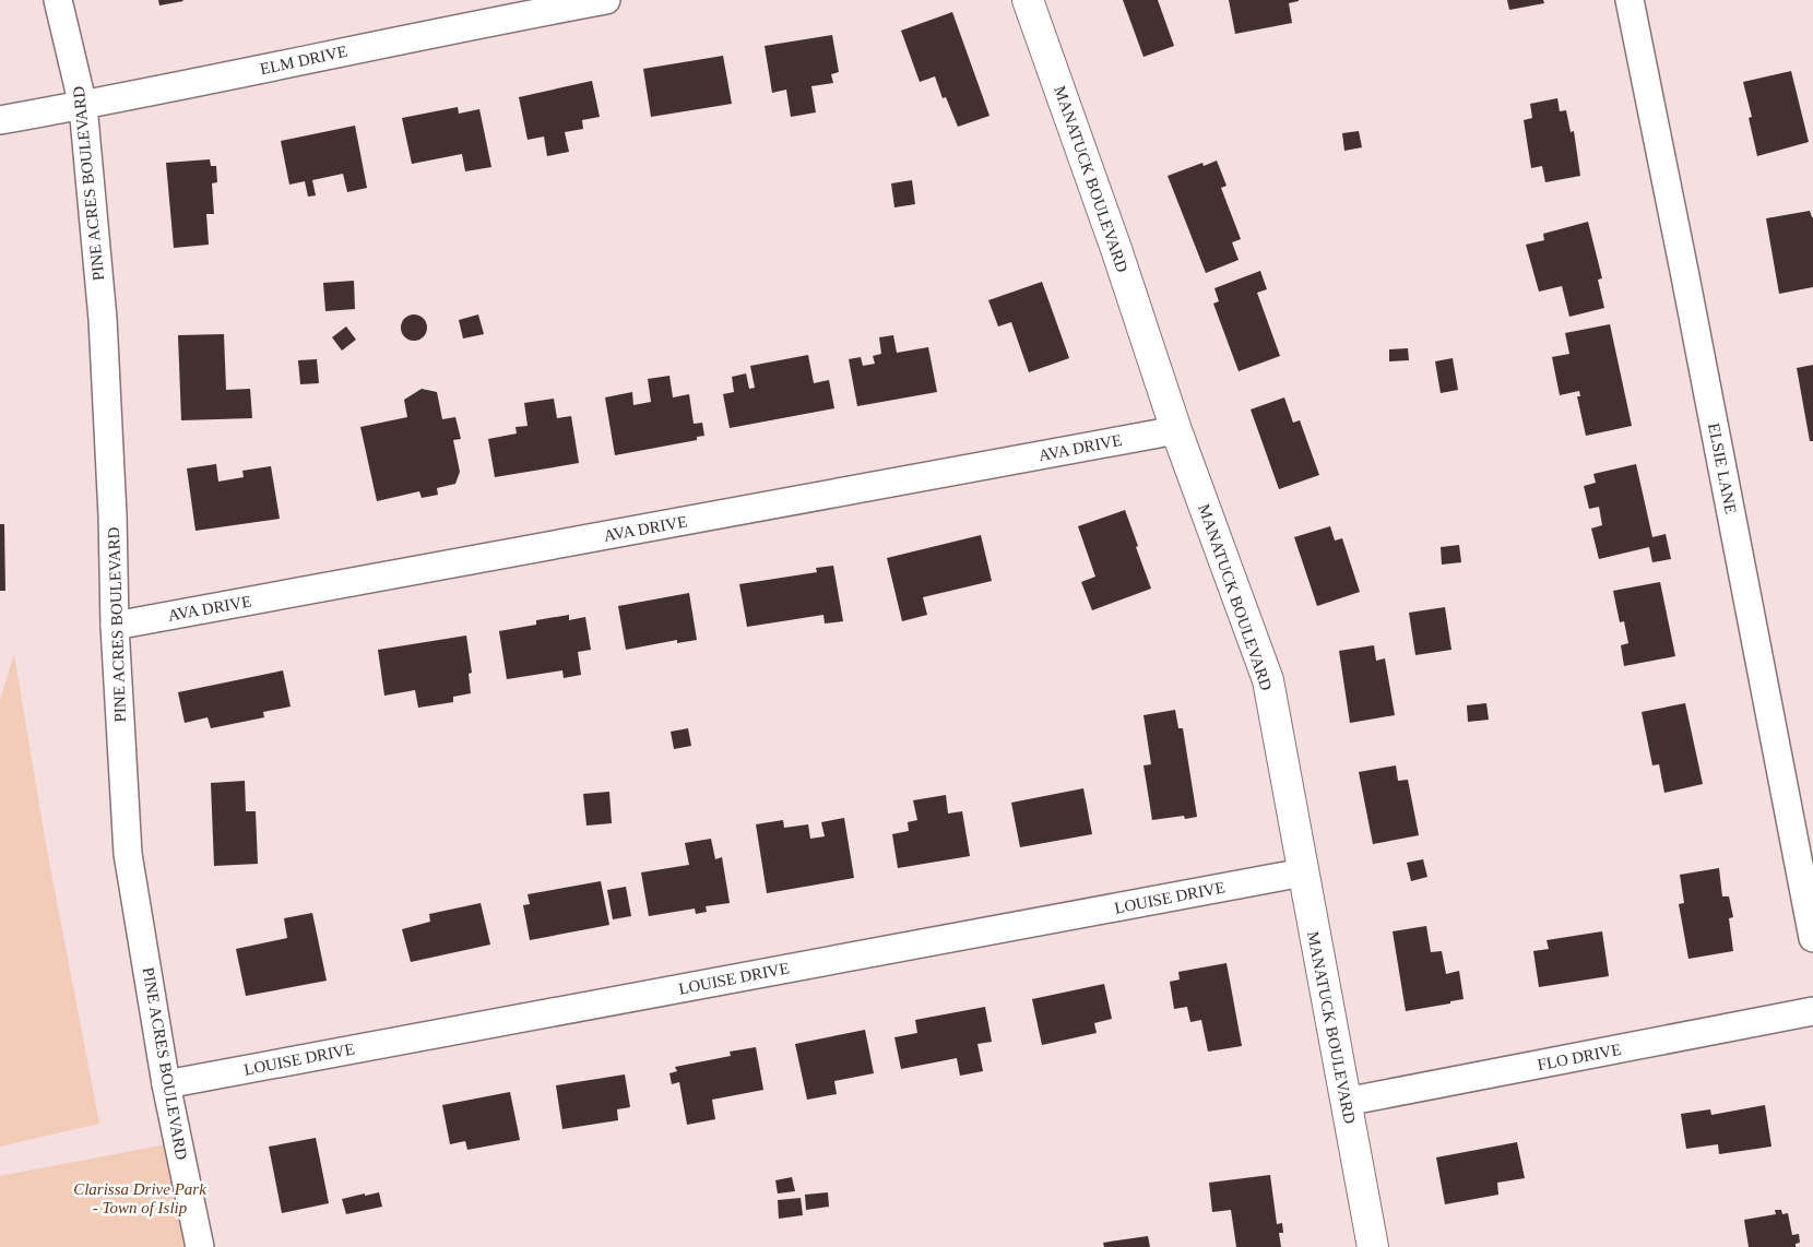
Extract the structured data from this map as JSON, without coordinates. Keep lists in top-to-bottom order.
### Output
{
  "streets": {
    "street": [
      "ELM DRIVE",
      "MANATUCK BOULEVARD",
      "PINE ACRES BOULEVARD",
      "AVA DRIVE",
      "ELSIE LANE",
      "LOUISE DRIVE",
      "FLO DRIVE"
    ]
  },
  "crossings": [
    ["ELM DRIVE", "PINE ACRES BOULEVARD"],
    ["MANATUCK BOULEVARD", "AVA DRIVE"],
    ["MANATUCK BOULEVARD", "LOUISE DRIVE"],
    ["MANATUCK BOULEVARD", "FLO DRIVE"],
    ["PINE ACRES BOULEVARD", "AVA DRIVE"],
    ["PINE ACRES BOULEVARD", "LOUISE DRIVE"]
  ],
  "parks": ["Clarissa Drive Park - Town of Islip"]
}
